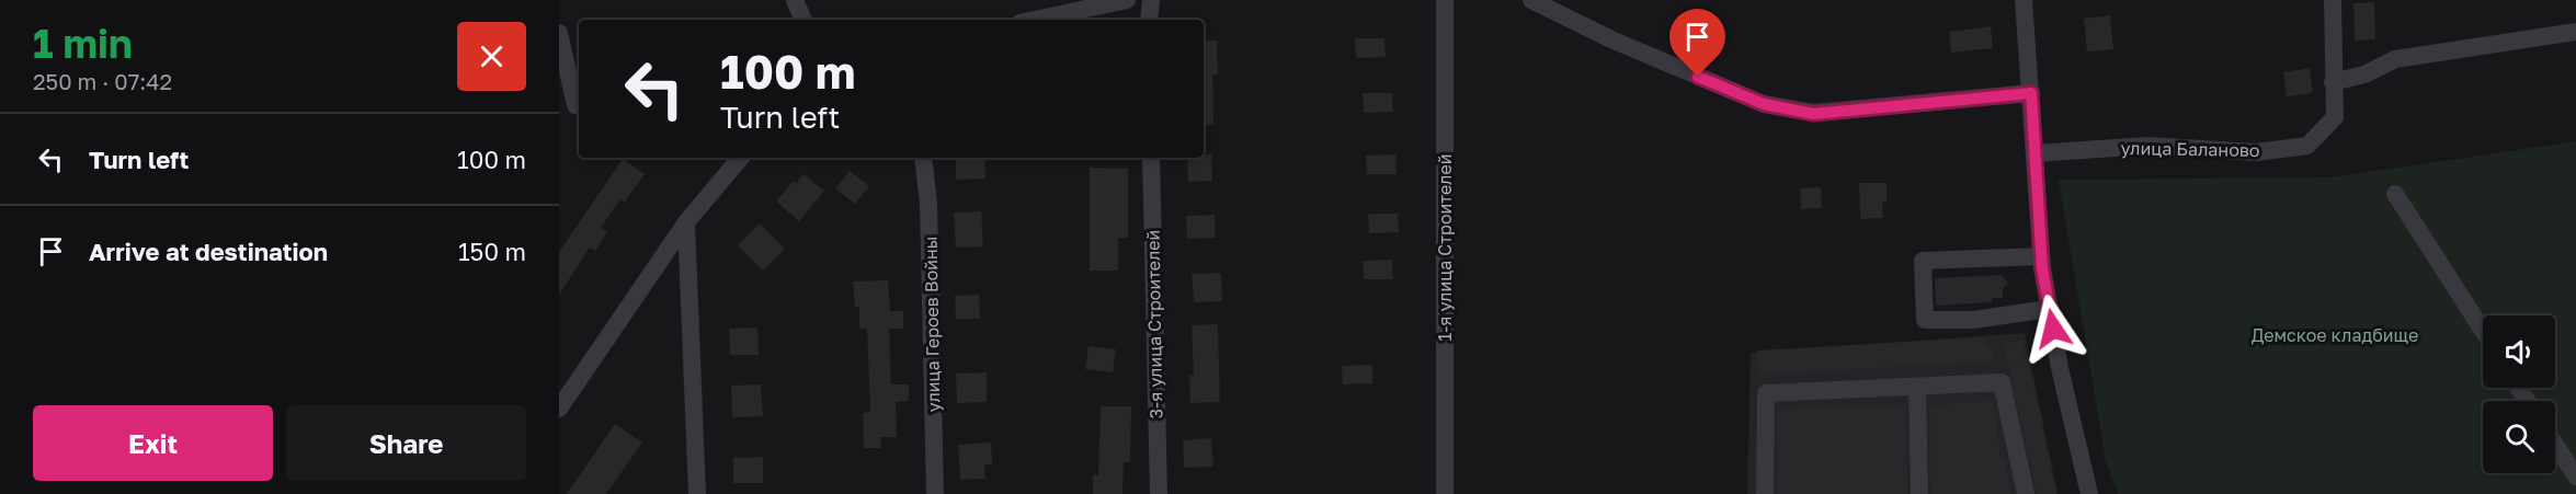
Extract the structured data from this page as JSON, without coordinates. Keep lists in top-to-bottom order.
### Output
{
  "streets": {
    "street": [
      "улица Баланово",
      "1-я улица Строителей",
      "улица Героев Войны",
      "3-я улица Строителей"
    ]
  },
  "parks": ["Демское кладбище"],
  "page": {
    "heading": ["1 min", "250 m · 07:42"],
    "turn": ["100 m", "Turn left"],
    "list": [
      {
        "name": "Turn left",
        "value": "100 m"
      },
      {
        "name": "Arrive at destination",
        "value": "150 m"
      }
    ],
    "buttons": ["Exit", "Share"]
  }
}
